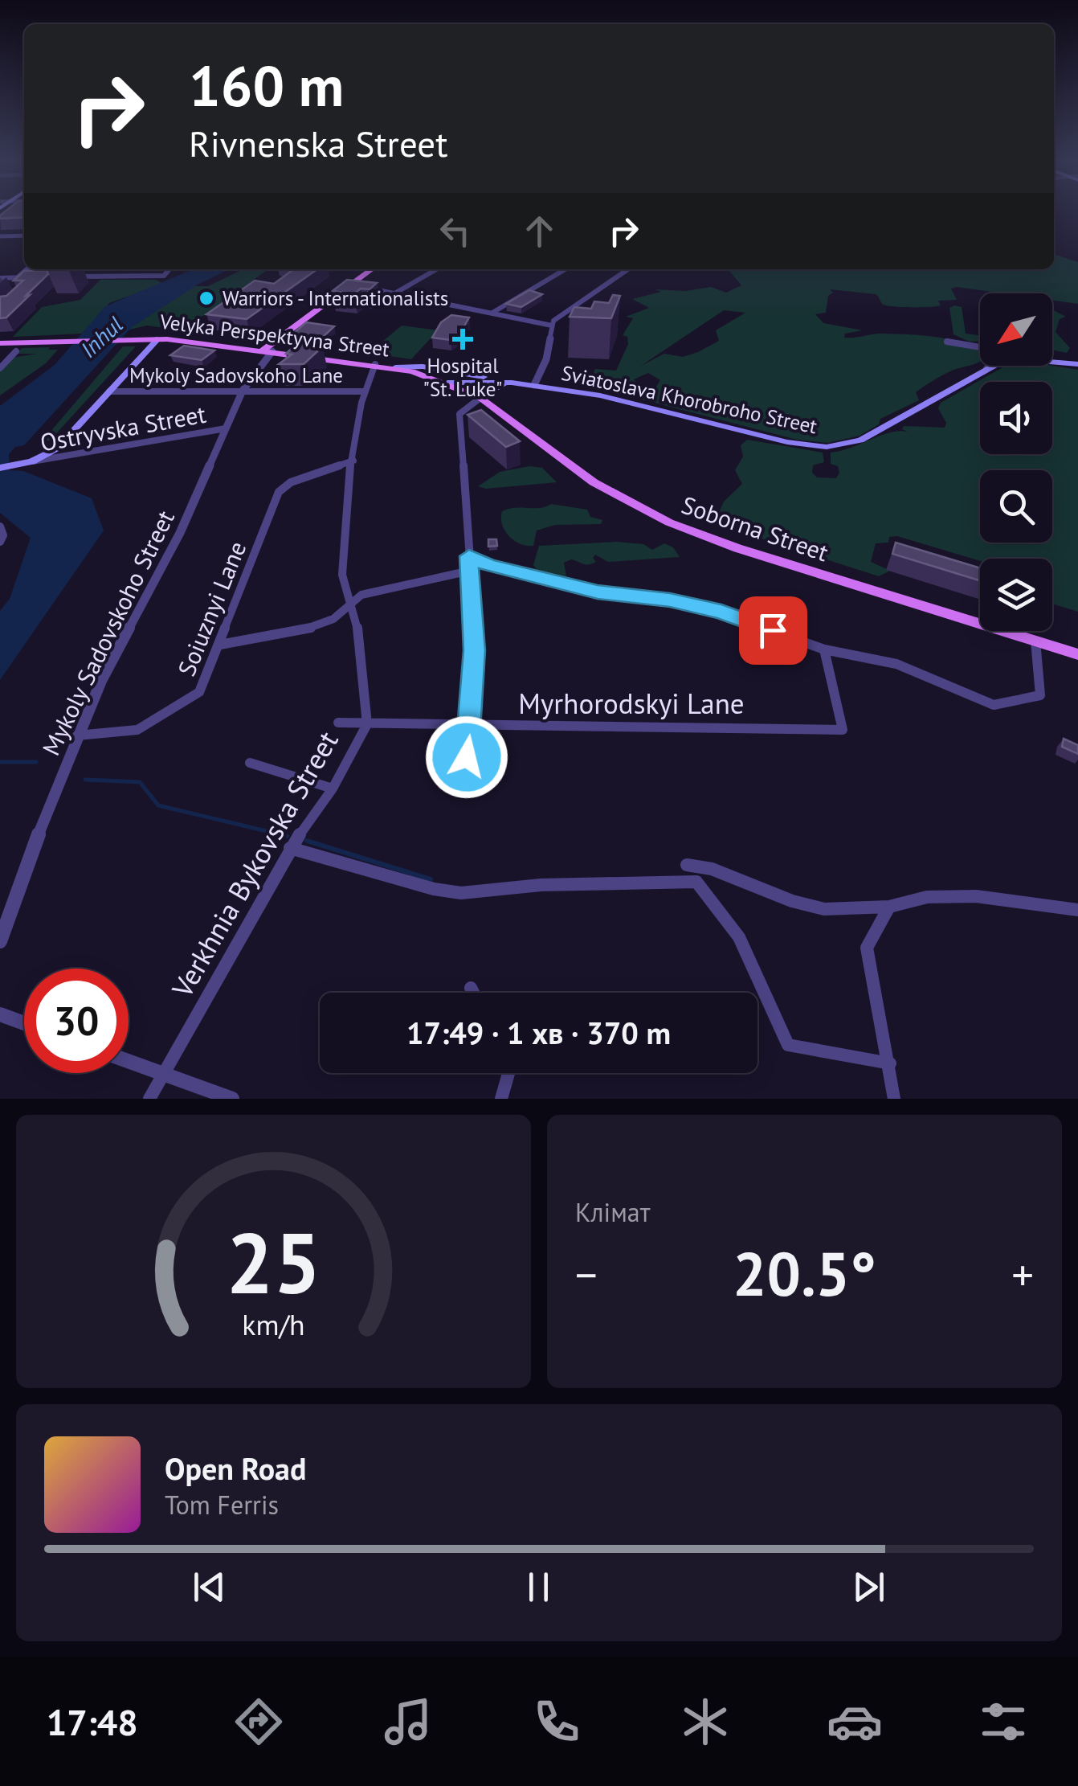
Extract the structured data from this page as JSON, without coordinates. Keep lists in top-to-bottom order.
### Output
{
  "streets": {
    "main road": ["Velyka Perspektyvna Street", "Sviatoslava Khorobroho Street", "Soborna Street"],
    "street": [
      "Mykoly Sadovskoho Lane",
      "Ostryvska Street",
      "Soiuznyi Lane",
      "Mykoly Sadovskoho Street",
      "Myrhorodskyi Lane",
      "Verkhnia Bykovska Street"
    ]
  },
  "crossings": [
    ["Velyka Perspektyvna Street", "Soborna Street"],
    ["Velyka Perspektyvna Street", "Mykoly Sadovskoho Street"],
    ["Velyka Perspektyvna Street", "Verkhnia Bykovska Street"],
    ["Mykoly Sadovskoho Lane", "Mykoly Sadovskoho Street"],
    ["Mykoly Sadovskoho Lane", "Verkhnia Bykovska Street"],
    ["Ostryvska Street", "Mykoly Sadovskoho Street"],
    ["Soiuznyi Lane", "Mykoly Sadovskoho Street"],
    ["Soiuznyi Lane", "Verkhnia Bykovska Street"],
    ["Myrhorodskyi Lane", "Verkhnia Bykovska Street"]
  ],
  "water": ["Inhul"],
  "places": {
    "other": ["Warriors - Internationalists"],
    "health": ["Hospital \"St. Luke\""]
  },
  "north": "bottom left",
  "page": {
    "turn": ["160 m", "Rivnenska Street"],
    "limit": "30",
    "trip": "17:49 · 1 хв · 370 m",
    "tile": "Клімат",
    "heat": ["−", "20.5°", "+"],
    "song": ["Open Road", "Tom Ferris"],
    "tabs": "17:48",
    "gauge": ["25", "km/h"]
  }
}
